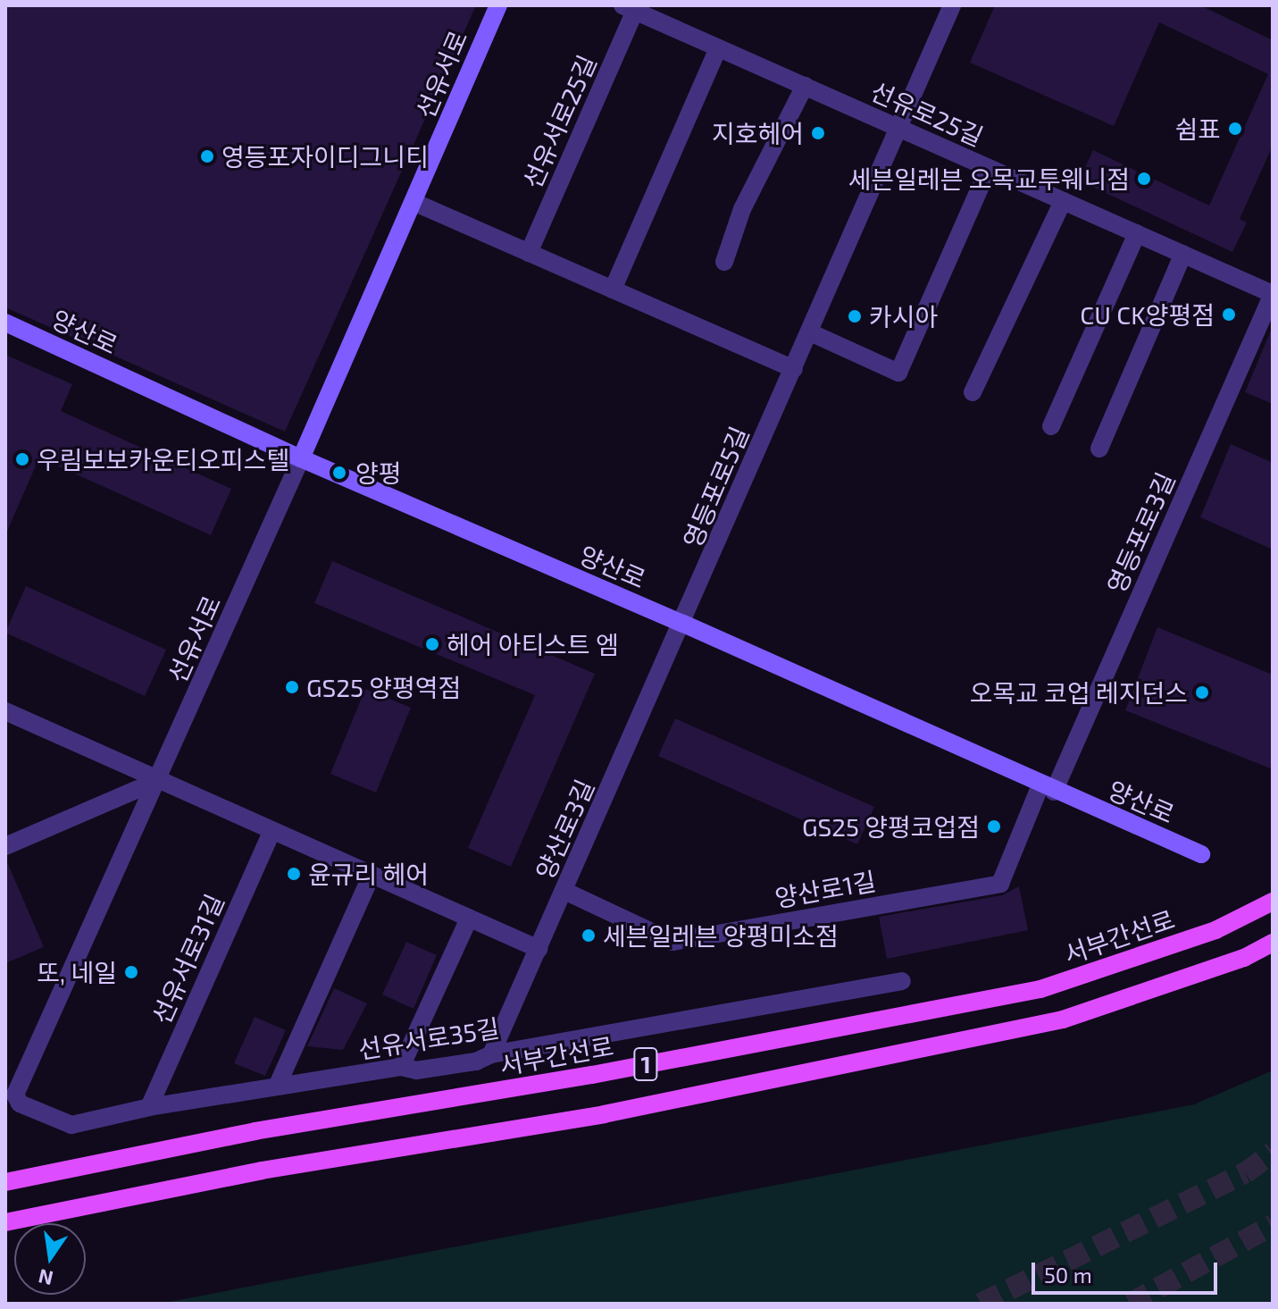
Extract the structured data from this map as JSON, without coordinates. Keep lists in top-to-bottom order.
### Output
{
  "streets": {
    "main road": ["서부간선로", "1"],
    "street": [
      "선유서로",
      "선유로25길",
      "선유서로25길",
      "양산로",
      "영등포로5길",
      "영등포로3길",
      "양산로3길",
      "양산로1길",
      "선유서로31길",
      "선유서로35길"
    ]
  },
  "crossings": [
    ["선유서로", "양산로"],
    ["선유서로", "선유서로35길"],
    ["선유로25길", "선유서로25길"],
    ["선유로25길", "영등포로5길"],
    ["선유로25길", "영등포로3길"],
    ["양산로", "영등포로5길"],
    ["양산로", "영등포로3길"],
    ["양산로", "양산로3길"],
    ["양산로", "양산로1길"],
    ["영등포로5길", "양산로3길"],
    ["영등포로3길", "양산로1길"],
    ["양산로3길", "양산로1길"],
    ["양산로3길", "선유서로35길"],
    ["선유서로31길", "선유서로35길"]
  ],
  "places": [
    "쉼표",
    "지호헤어",
    "영등포자이디그니티",
    "세븐일레븐 오목교투웨니점",
    "CU CK양평점",
    "카시아",
    "우림보보카운티오피스텔",
    "양평",
    "헤어 아티스트 엠",
    "GS25 양평역점",
    "오목교 코업 레지던스",
    "GS25 양평코업점",
    "윤규리 헤어",
    "세븐일레븐 양평미소점",
    "또, 네일"
  ],
  "scale_bar": "50 m",
  "north": "bottom"
}
